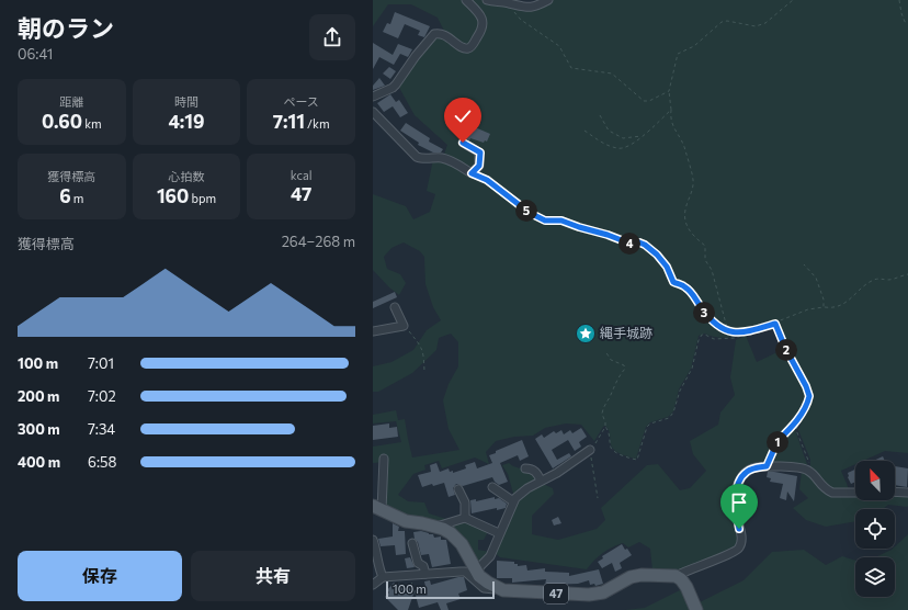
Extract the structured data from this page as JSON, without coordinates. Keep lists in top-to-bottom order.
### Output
{
  "streets": {
    "main road": ["47"]
  },
  "places": {
    "place": ["縄手城跡"]
  },
  "scale_bar": "100 m",
  "north": "top left",
  "page": {
    "heading": ["朝のラン", "06:41"],
    "stats": [
      ["距離", "0.60 km"],
      ["時間", "4:19"],
      ["ペース", "7:11 /km"],
      ["獲得標高", "6 m"],
      ["心拍数", "160 bpm"],
      ["kcal", "47"]
    ],
    "pins": [
      "5",
      "4",
      "3",
      "2",
      "1"
    ],
    "chart": ["獲得標高", "264–268 m"],
    "list": [
      {
        "name": "100 m",
        "note": "7:01"
      },
      {
        "name": "200 m",
        "note": "7:02"
      },
      {
        "name": "300 m",
        "note": "7:34"
      },
      {
        "name": "400 m",
        "note": "6:58"
      }
    ],
    "buttons": ["保存", "共有"],
    "scale": "100 m"
  }
}
